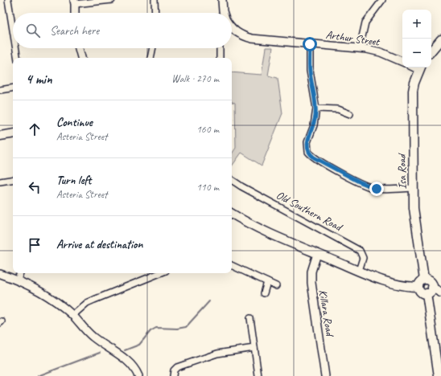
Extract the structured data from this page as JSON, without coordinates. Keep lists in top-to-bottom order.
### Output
{
  "streets": {
    "main road": ["Isa Road"],
    "street": ["Arthur Street", "Old Southern Road", "Killara Road"]
  },
  "page": {
    "map_buttons": ["+", "−"],
    "search": "Search here",
    "heading": ["4 min", "Walk · 270 m"],
    "list": [
      ["Continue", "Asteria Street", "160 m"],
      ["Turn left", "Asteria Street", "110 m"],
      "Arrive at destination"
    ]
  }
}
